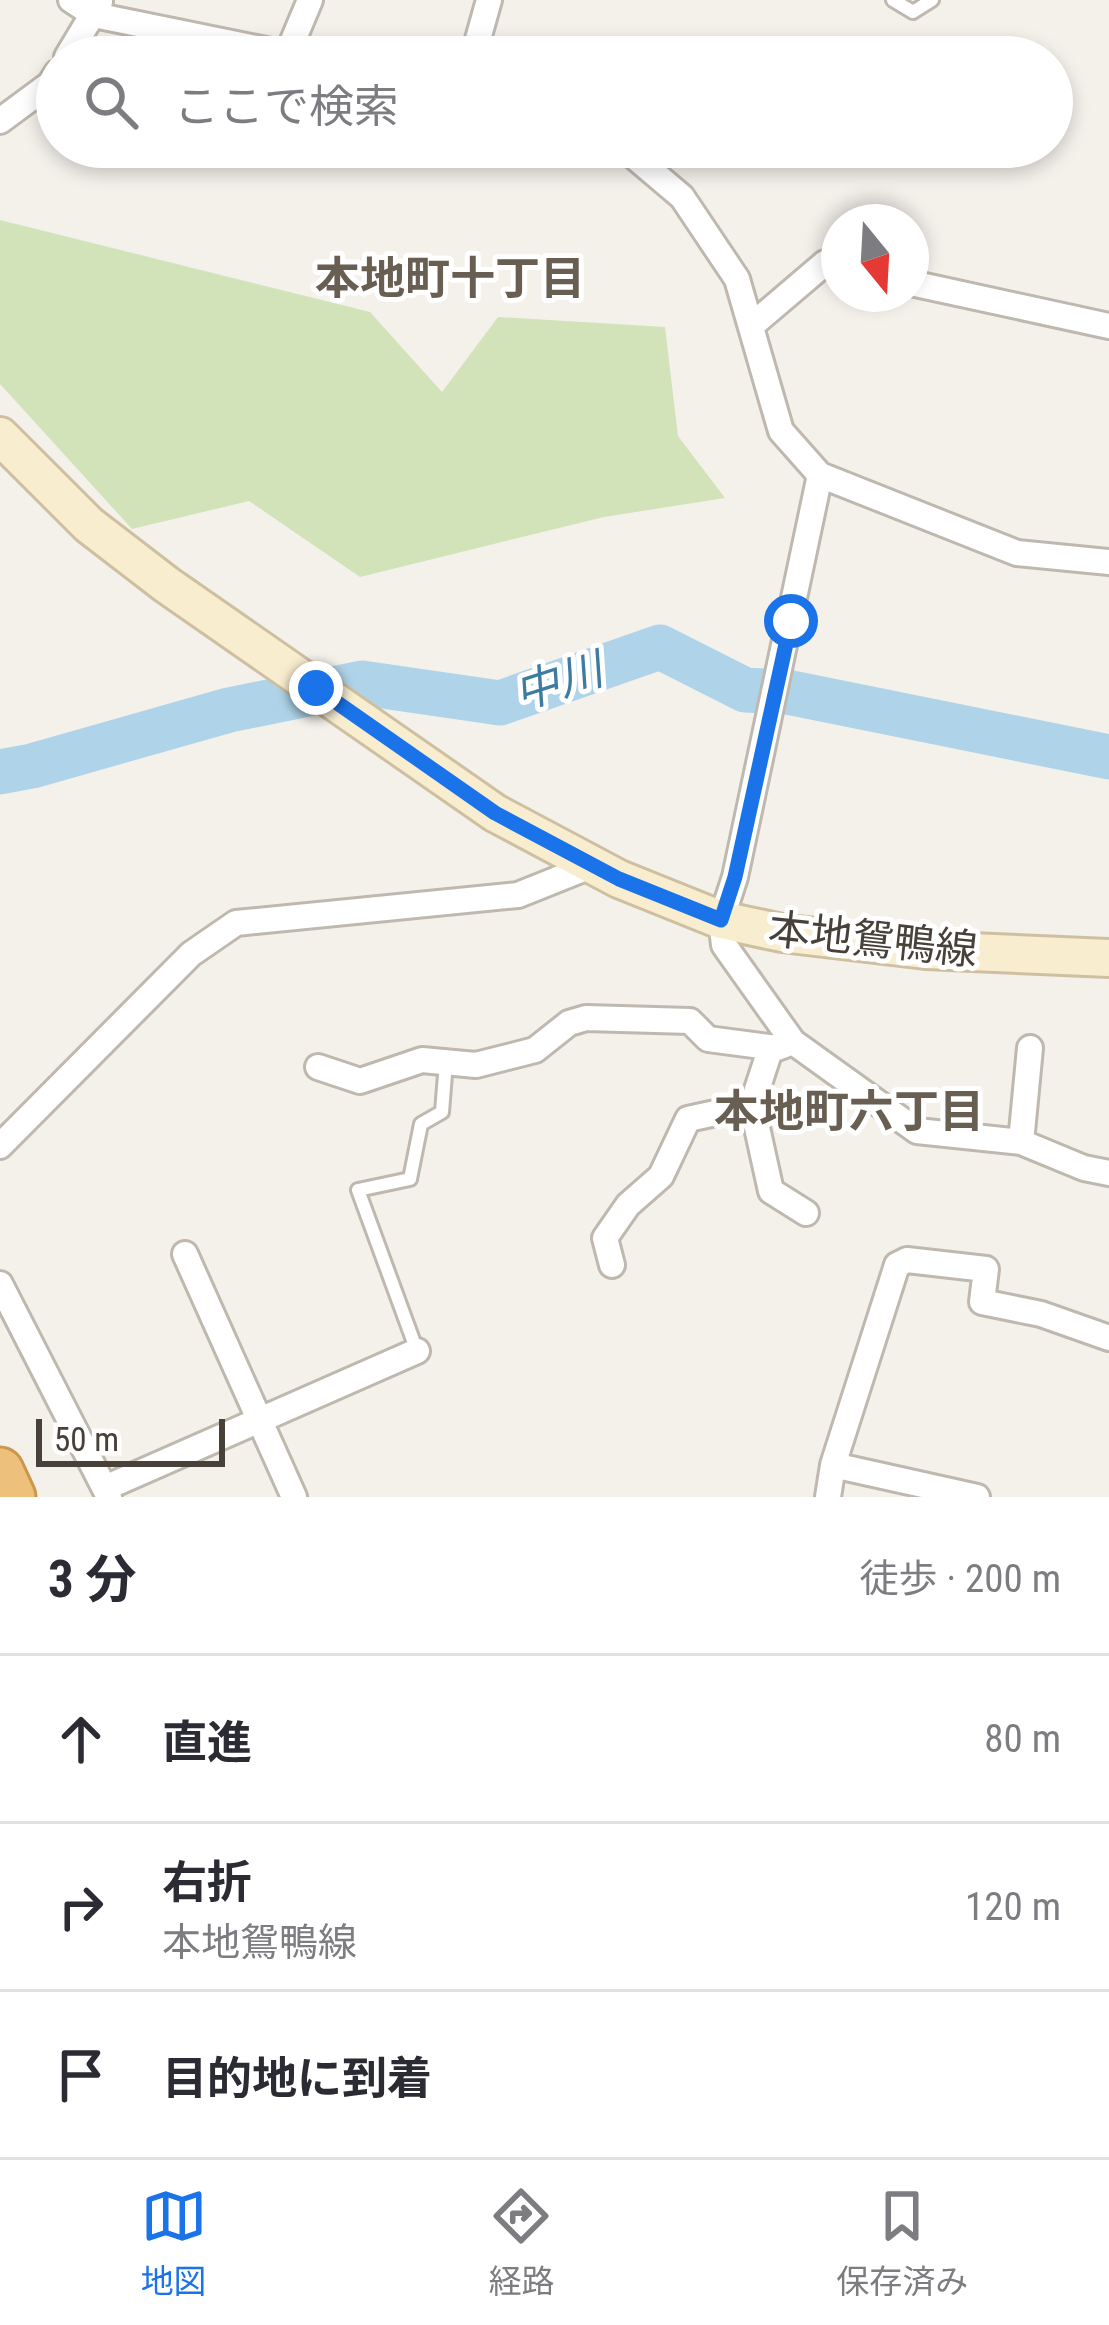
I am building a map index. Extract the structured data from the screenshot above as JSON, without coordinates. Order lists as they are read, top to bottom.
{
  "streets": {
    "main road": ["本地鴛鴨線"]
  },
  "districts": ["本地町十丁目", "本地町六丁目"],
  "water": ["中川"],
  "scale_bar": "50 m",
  "north": "bottom",
  "page": {
    "search": "ここで検索",
    "scale": "50 m",
    "heading": ["3 分", "徒歩 · 200 m"],
    "list": [
      ["直進", "80 m"],
      ["右折", "本地鴛鴨線", "120 m"],
      "目的地に到着"
    ],
    "nav": ["地図", "経路", "保存済み"]
  }
}
